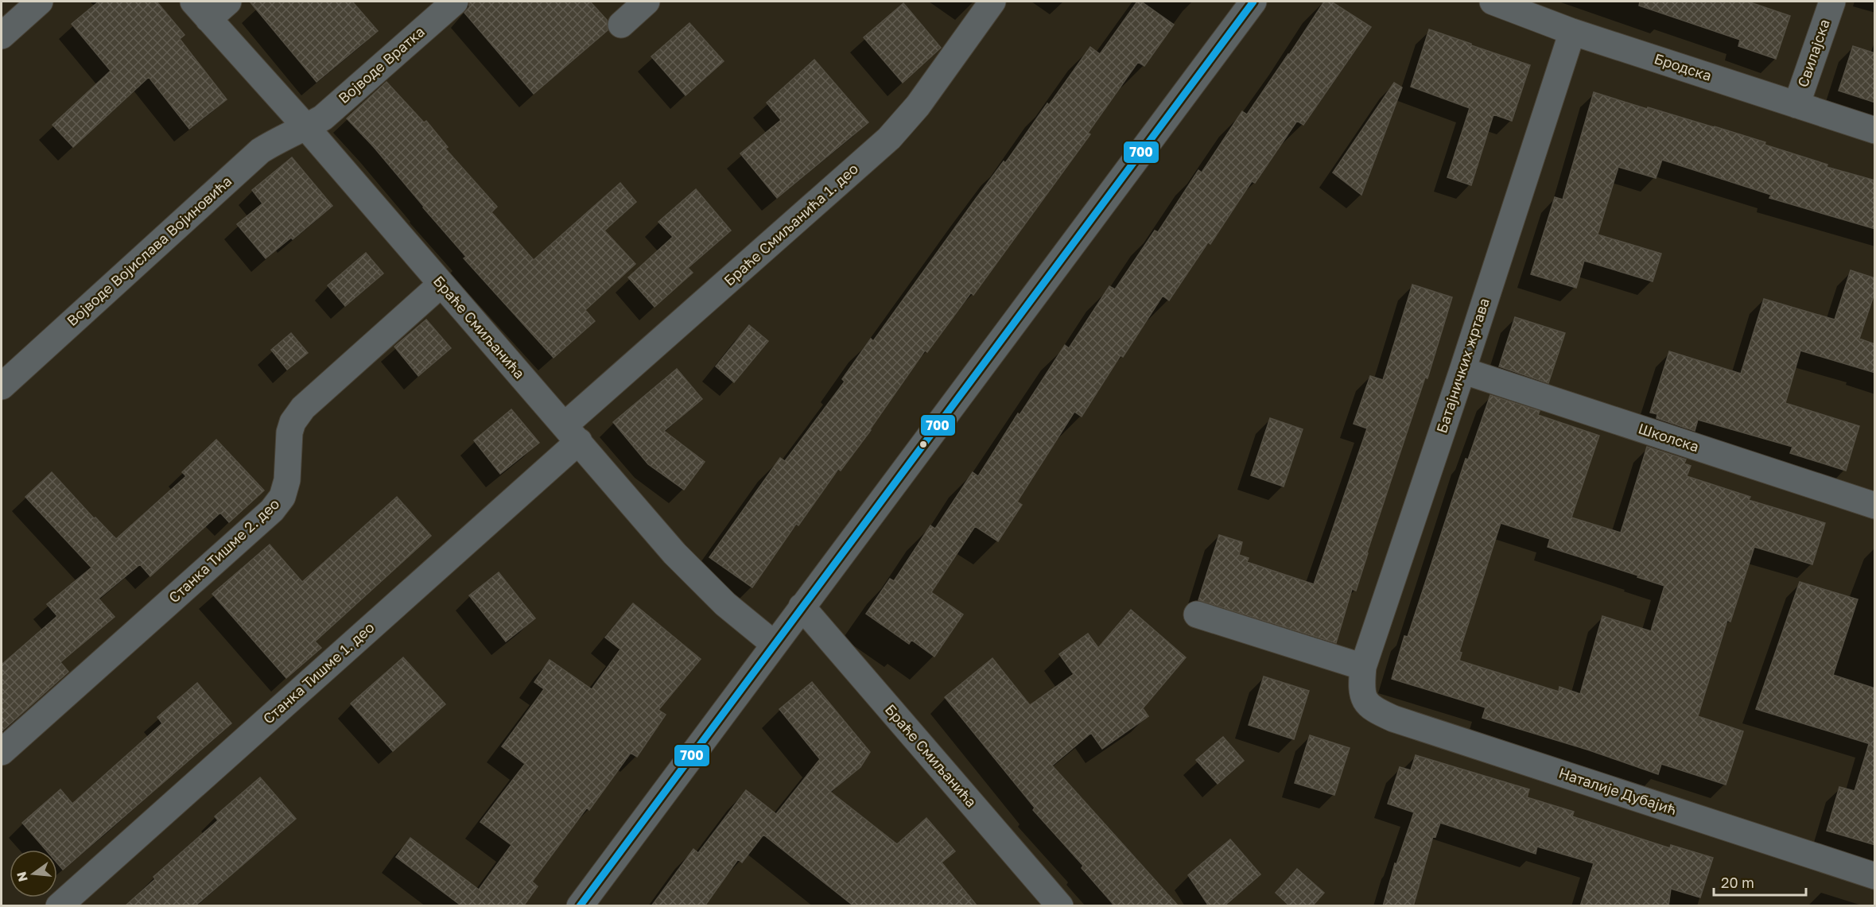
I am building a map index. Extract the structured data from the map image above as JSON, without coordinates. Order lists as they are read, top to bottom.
{
  "streets": {
    "street": [
      "Свилајска",
      "Војводе Вратка",
      "Бродска",
      "Браће Смиљанића 1. део",
      "Војводе Војислава Војиновића",
      "Браће Смиљанића",
      "Батајничких жртава",
      "Школска",
      "Станка Тишме 2. део",
      "Станка Тишме 1. део",
      "Наталије Дубајић"
    ]
  },
  "crossings": [
    ["Свилајска", "Бродска"],
    ["Војводе Вратка", "Војводе Војислава Војиновића"],
    ["Војводе Вратка", "Браће Смиљанића"],
    ["Бродска", "Батајничких жртава"],
    ["Браће Смиљанића 1. део", "Браће Смиљанића"],
    ["Браће Смиљанића 1. део", "Станка Тишме 1. део"],
    ["Војводе Војислава Војиновића", "Браће Смиљанића"],
    ["Браће Смиљанића", "Станка Тишме 2. део"],
    ["Браће Смиљанића", "Станка Тишме 1. део"],
    ["Батајничких жртава", "Школска"],
    ["Батајничких жртава", "Наталије Дубајић"]
  ],
  "lines": ["transit line 700"],
  "scale_bar": "20 m",
  "north": "left"
}
